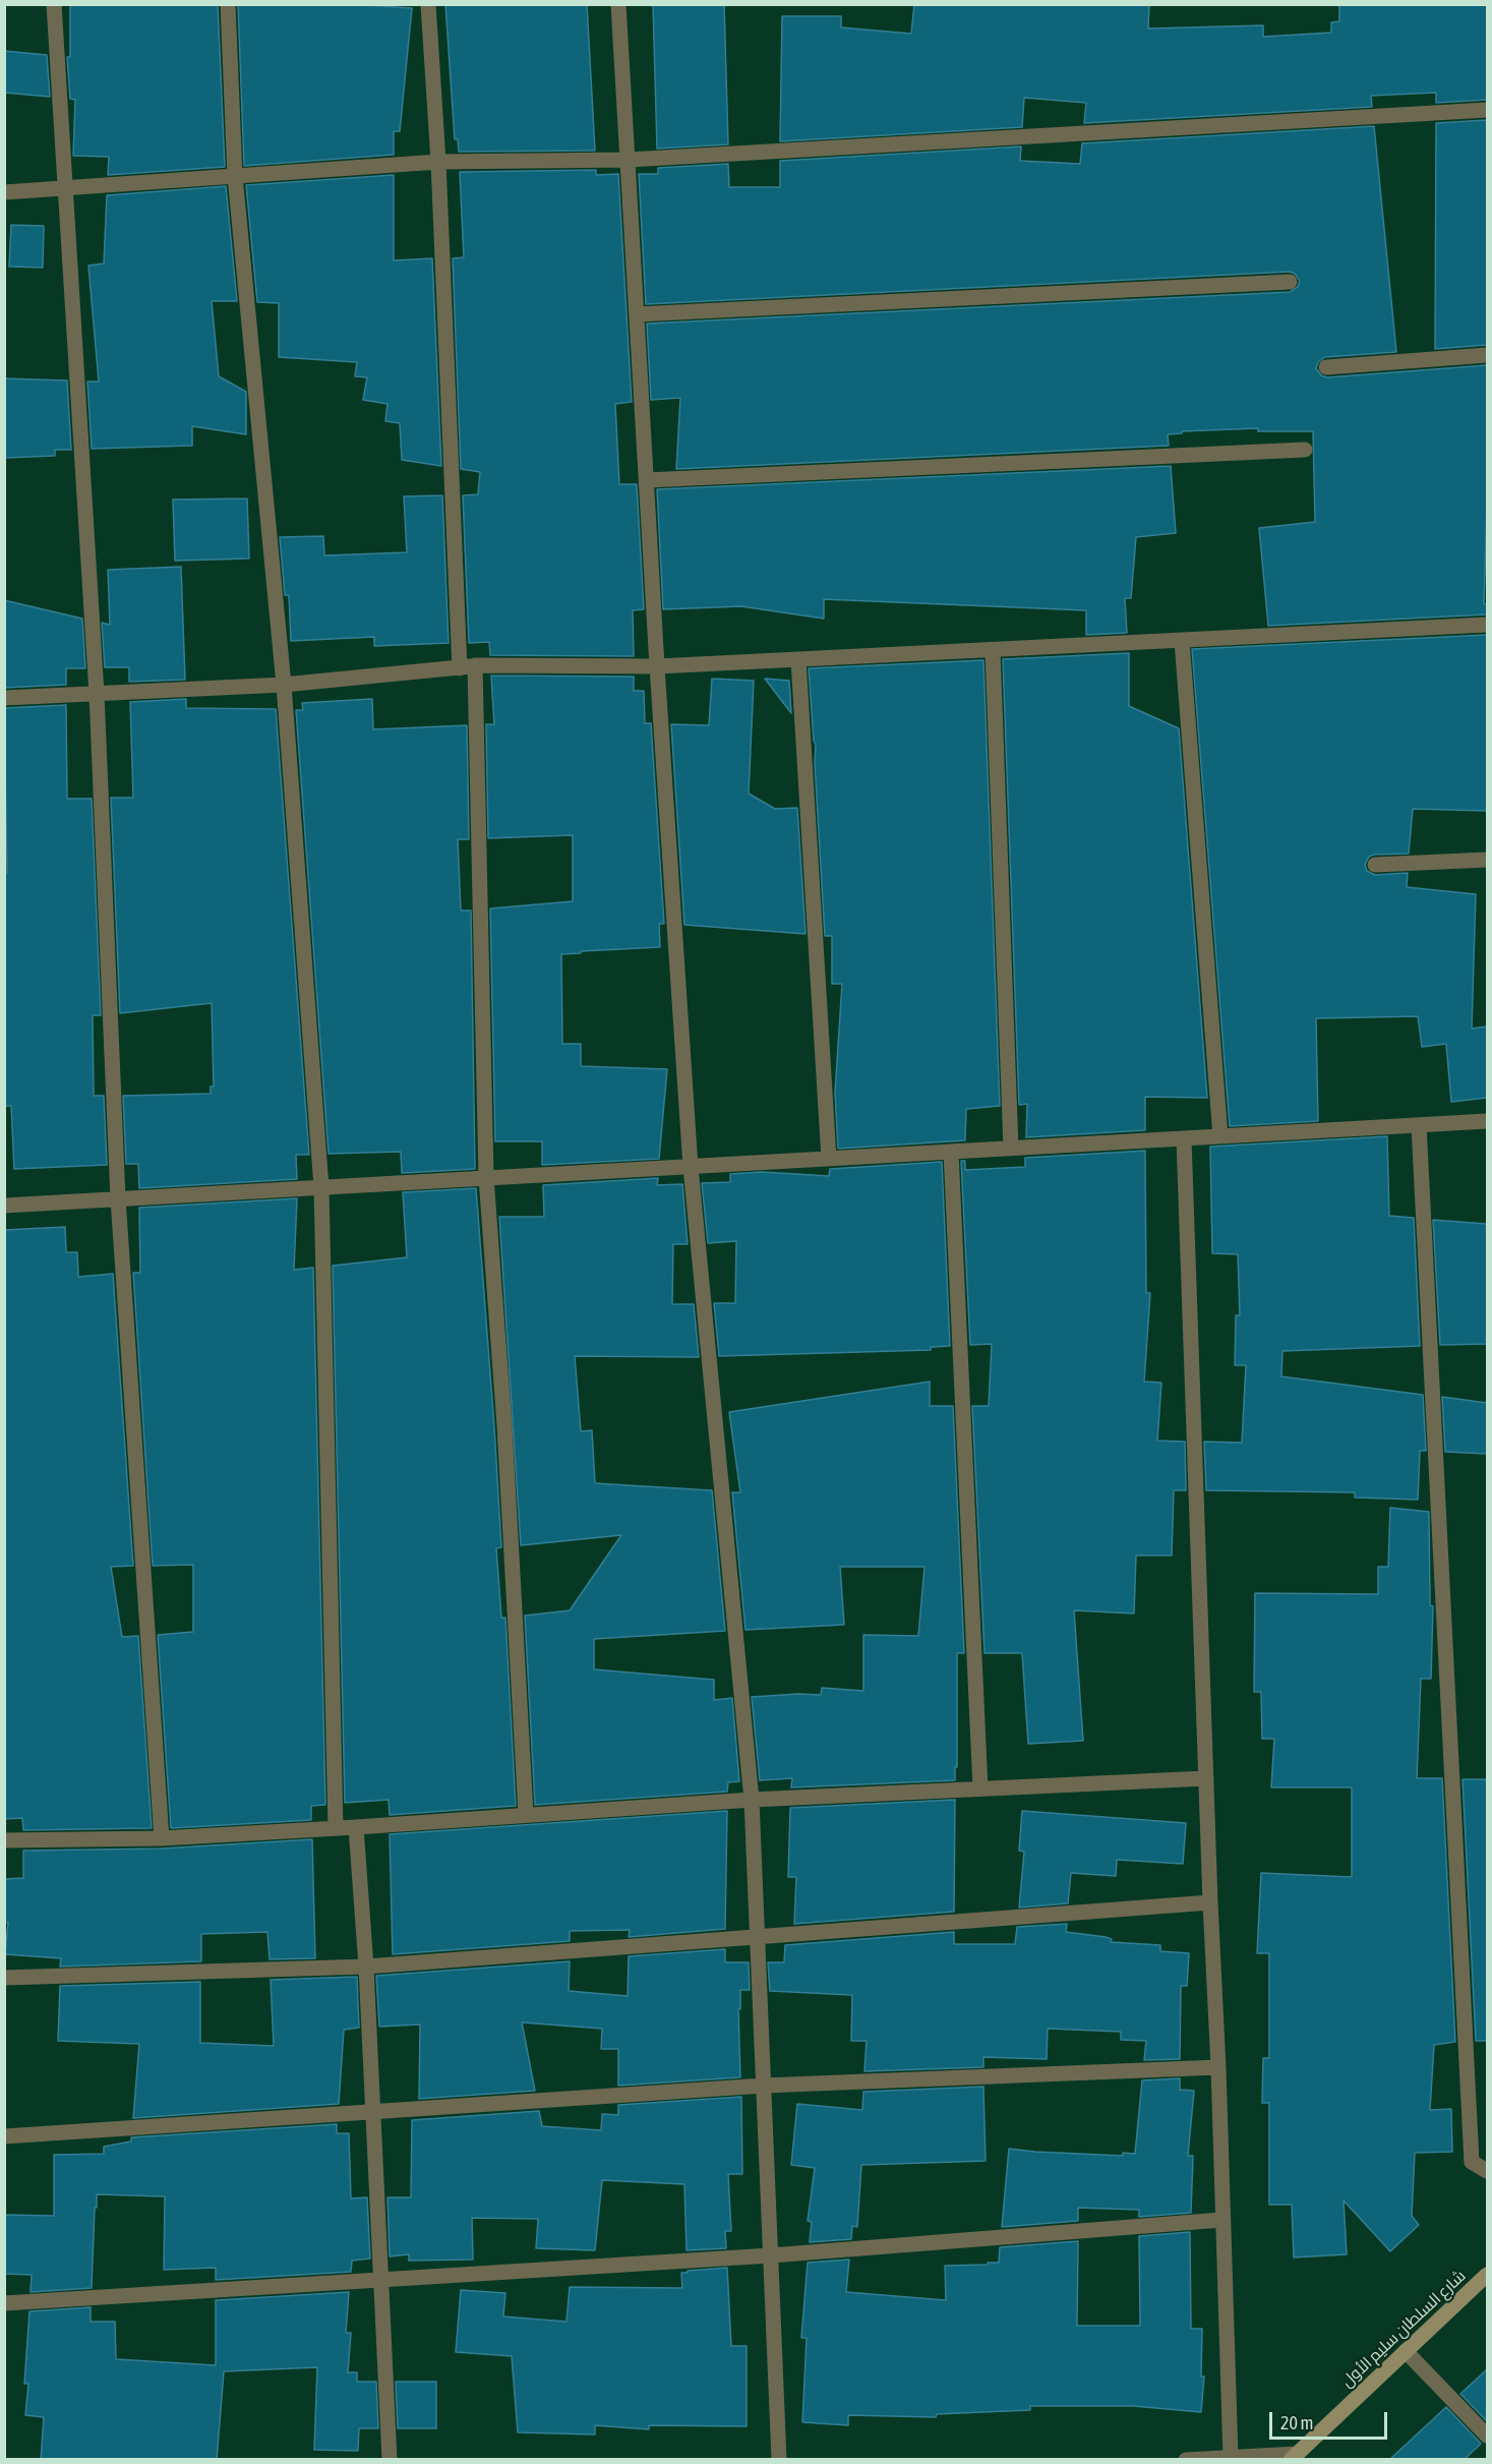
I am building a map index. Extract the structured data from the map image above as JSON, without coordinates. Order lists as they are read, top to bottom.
{
  "streets": {
    "street": ["شارع السلطان سليم الأول"]
  },
  "scale_bar": "20 m"
}
